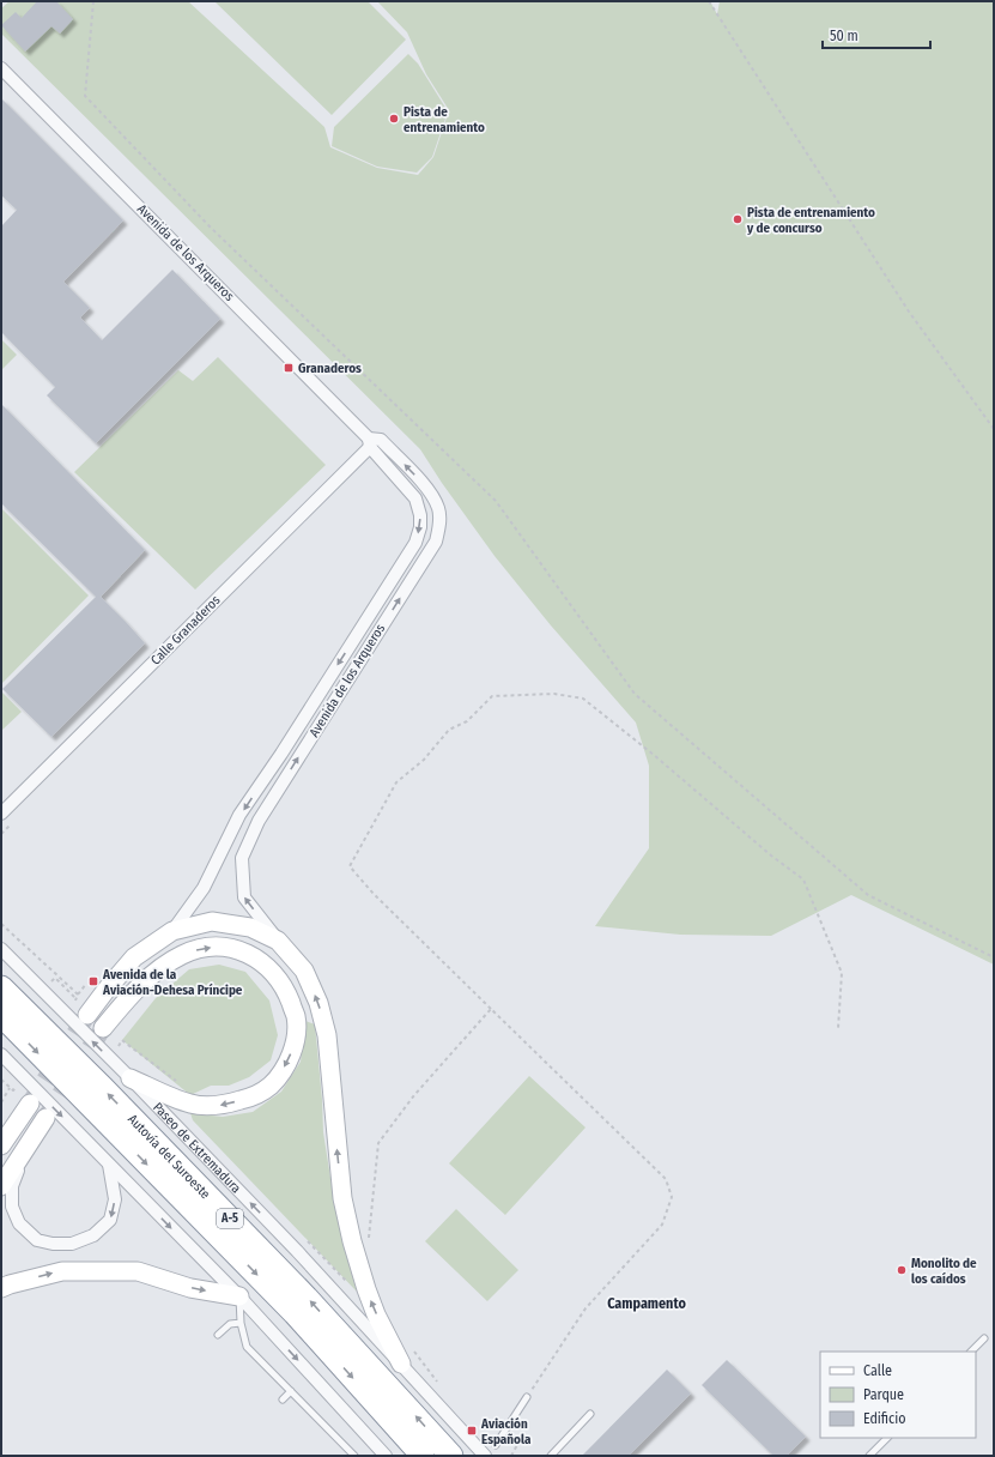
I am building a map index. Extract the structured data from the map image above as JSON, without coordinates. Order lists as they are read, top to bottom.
{
  "streets": {
    "highway": ["Autovía del Suroeste", "A-5"],
    "street": ["Avenida de los Arqueros", "Calle Granaderos", "Paseo de Extremadura"]
  },
  "crossings": [
    ["Avenida de los Arqueros", "Calle Granaderos"]
  ],
  "districts": ["Campamento"],
  "places": {
    "other": ["Pista de entrenamiento", "Pista de entrenamiento y de concurso", "Monolito de los caídos"],
    "transit": ["Granaderos", "Avenida de la Aviación-Dehesa Príncipe", "Aviación Española"]
  },
  "legend": ["Calle", "Parque", "Edificio"],
  "scale_bar": "50 m"
}
